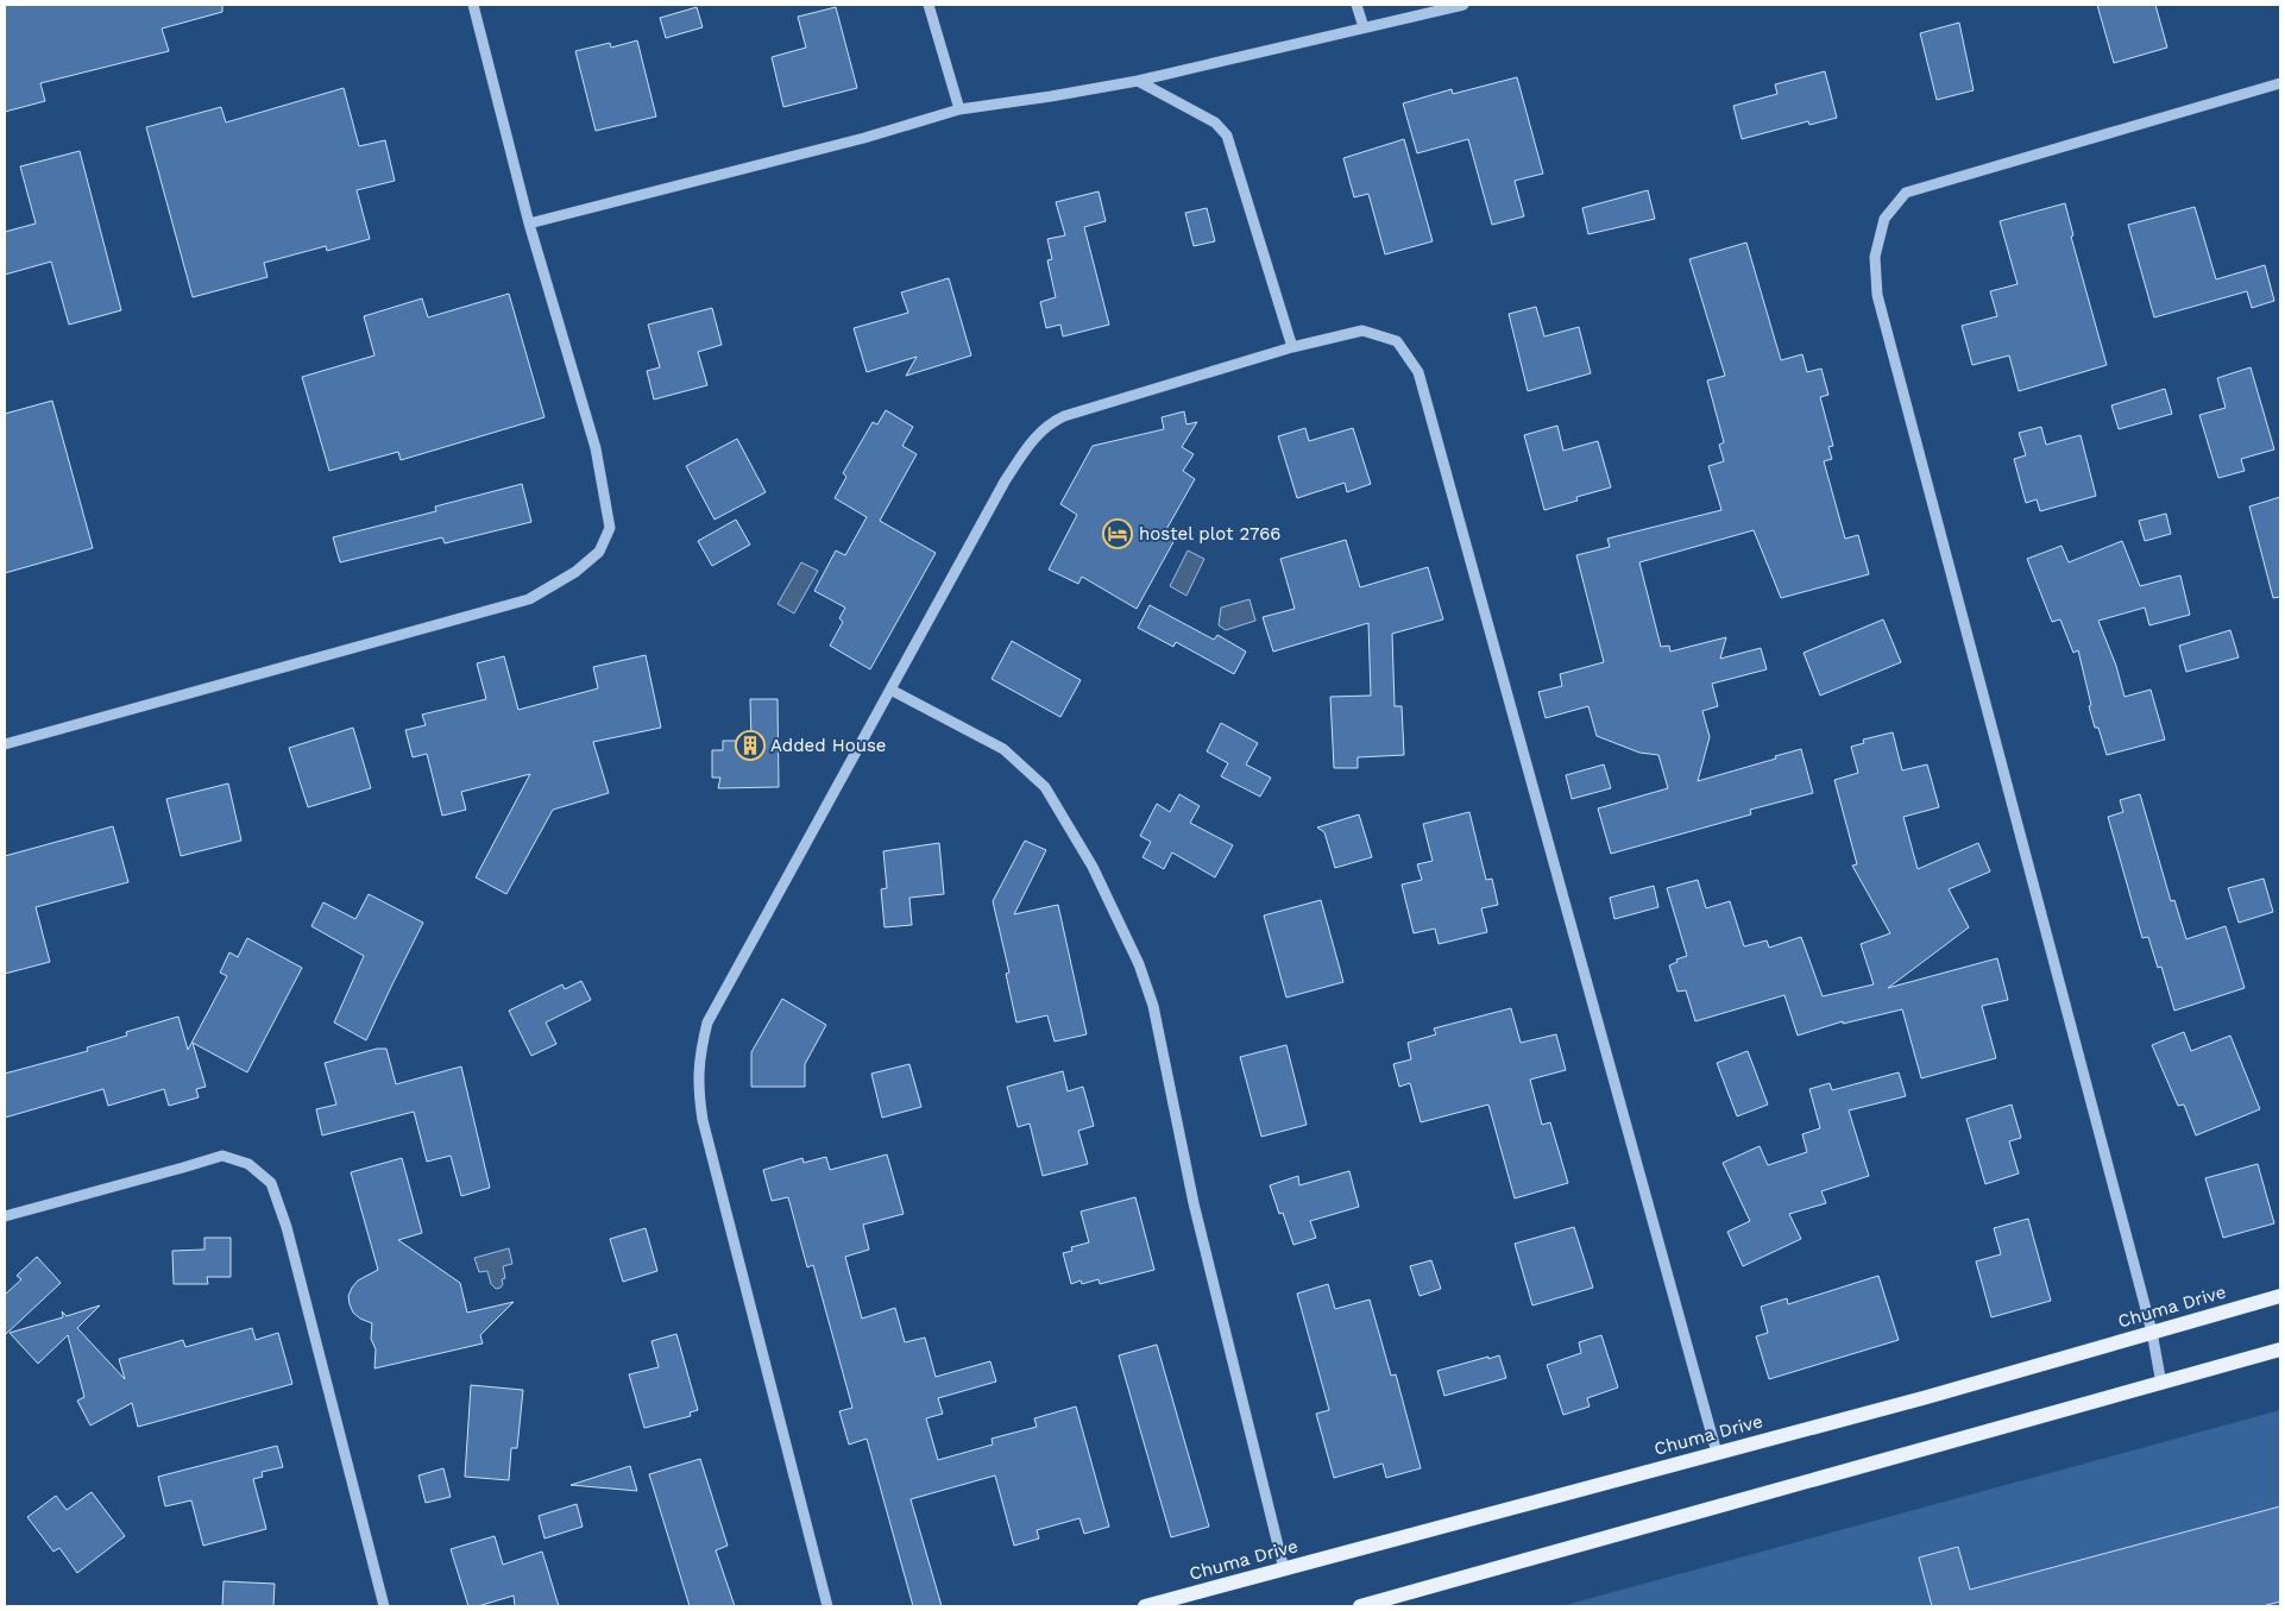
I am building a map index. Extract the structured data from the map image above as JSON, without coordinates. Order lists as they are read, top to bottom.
{
  "streets": {
    "main road": ["Chuma Drive"]
  },
  "places": {
    "hotel": ["hostel plot 2766"],
    "building": ["Added House"]
  }
}
